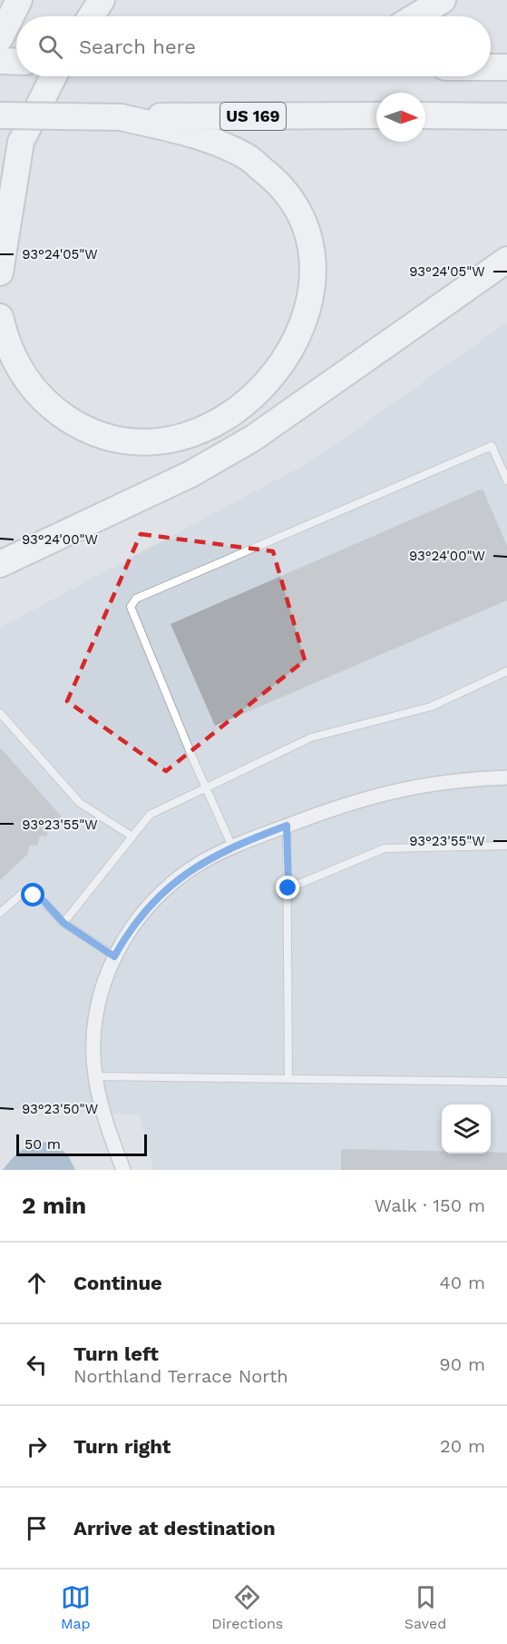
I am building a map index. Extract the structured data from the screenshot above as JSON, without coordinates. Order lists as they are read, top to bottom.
{
  "streets": {
    "highway": ["US 169"]
  },
  "scale_bar": "50 m",
  "north": "right",
  "page": {
    "search": "Search here",
    "scale": "50 m",
    "heading": ["2 min", "Walk · 150 m"],
    "list": [
      ["Continue", "40 m"],
      ["Turn left", "Northland Terrace North", "90 m"],
      ["Turn right", "20 m"],
      "Arrive at destination"
    ],
    "nav": ["Map", "Directions", "Saved"]
  },
  "coordinates": [
    "93°24'05\"W",
    "93°24'00\"W",
    "93°23'55\"W",
    "93°23'50\"W"
  ]
}
